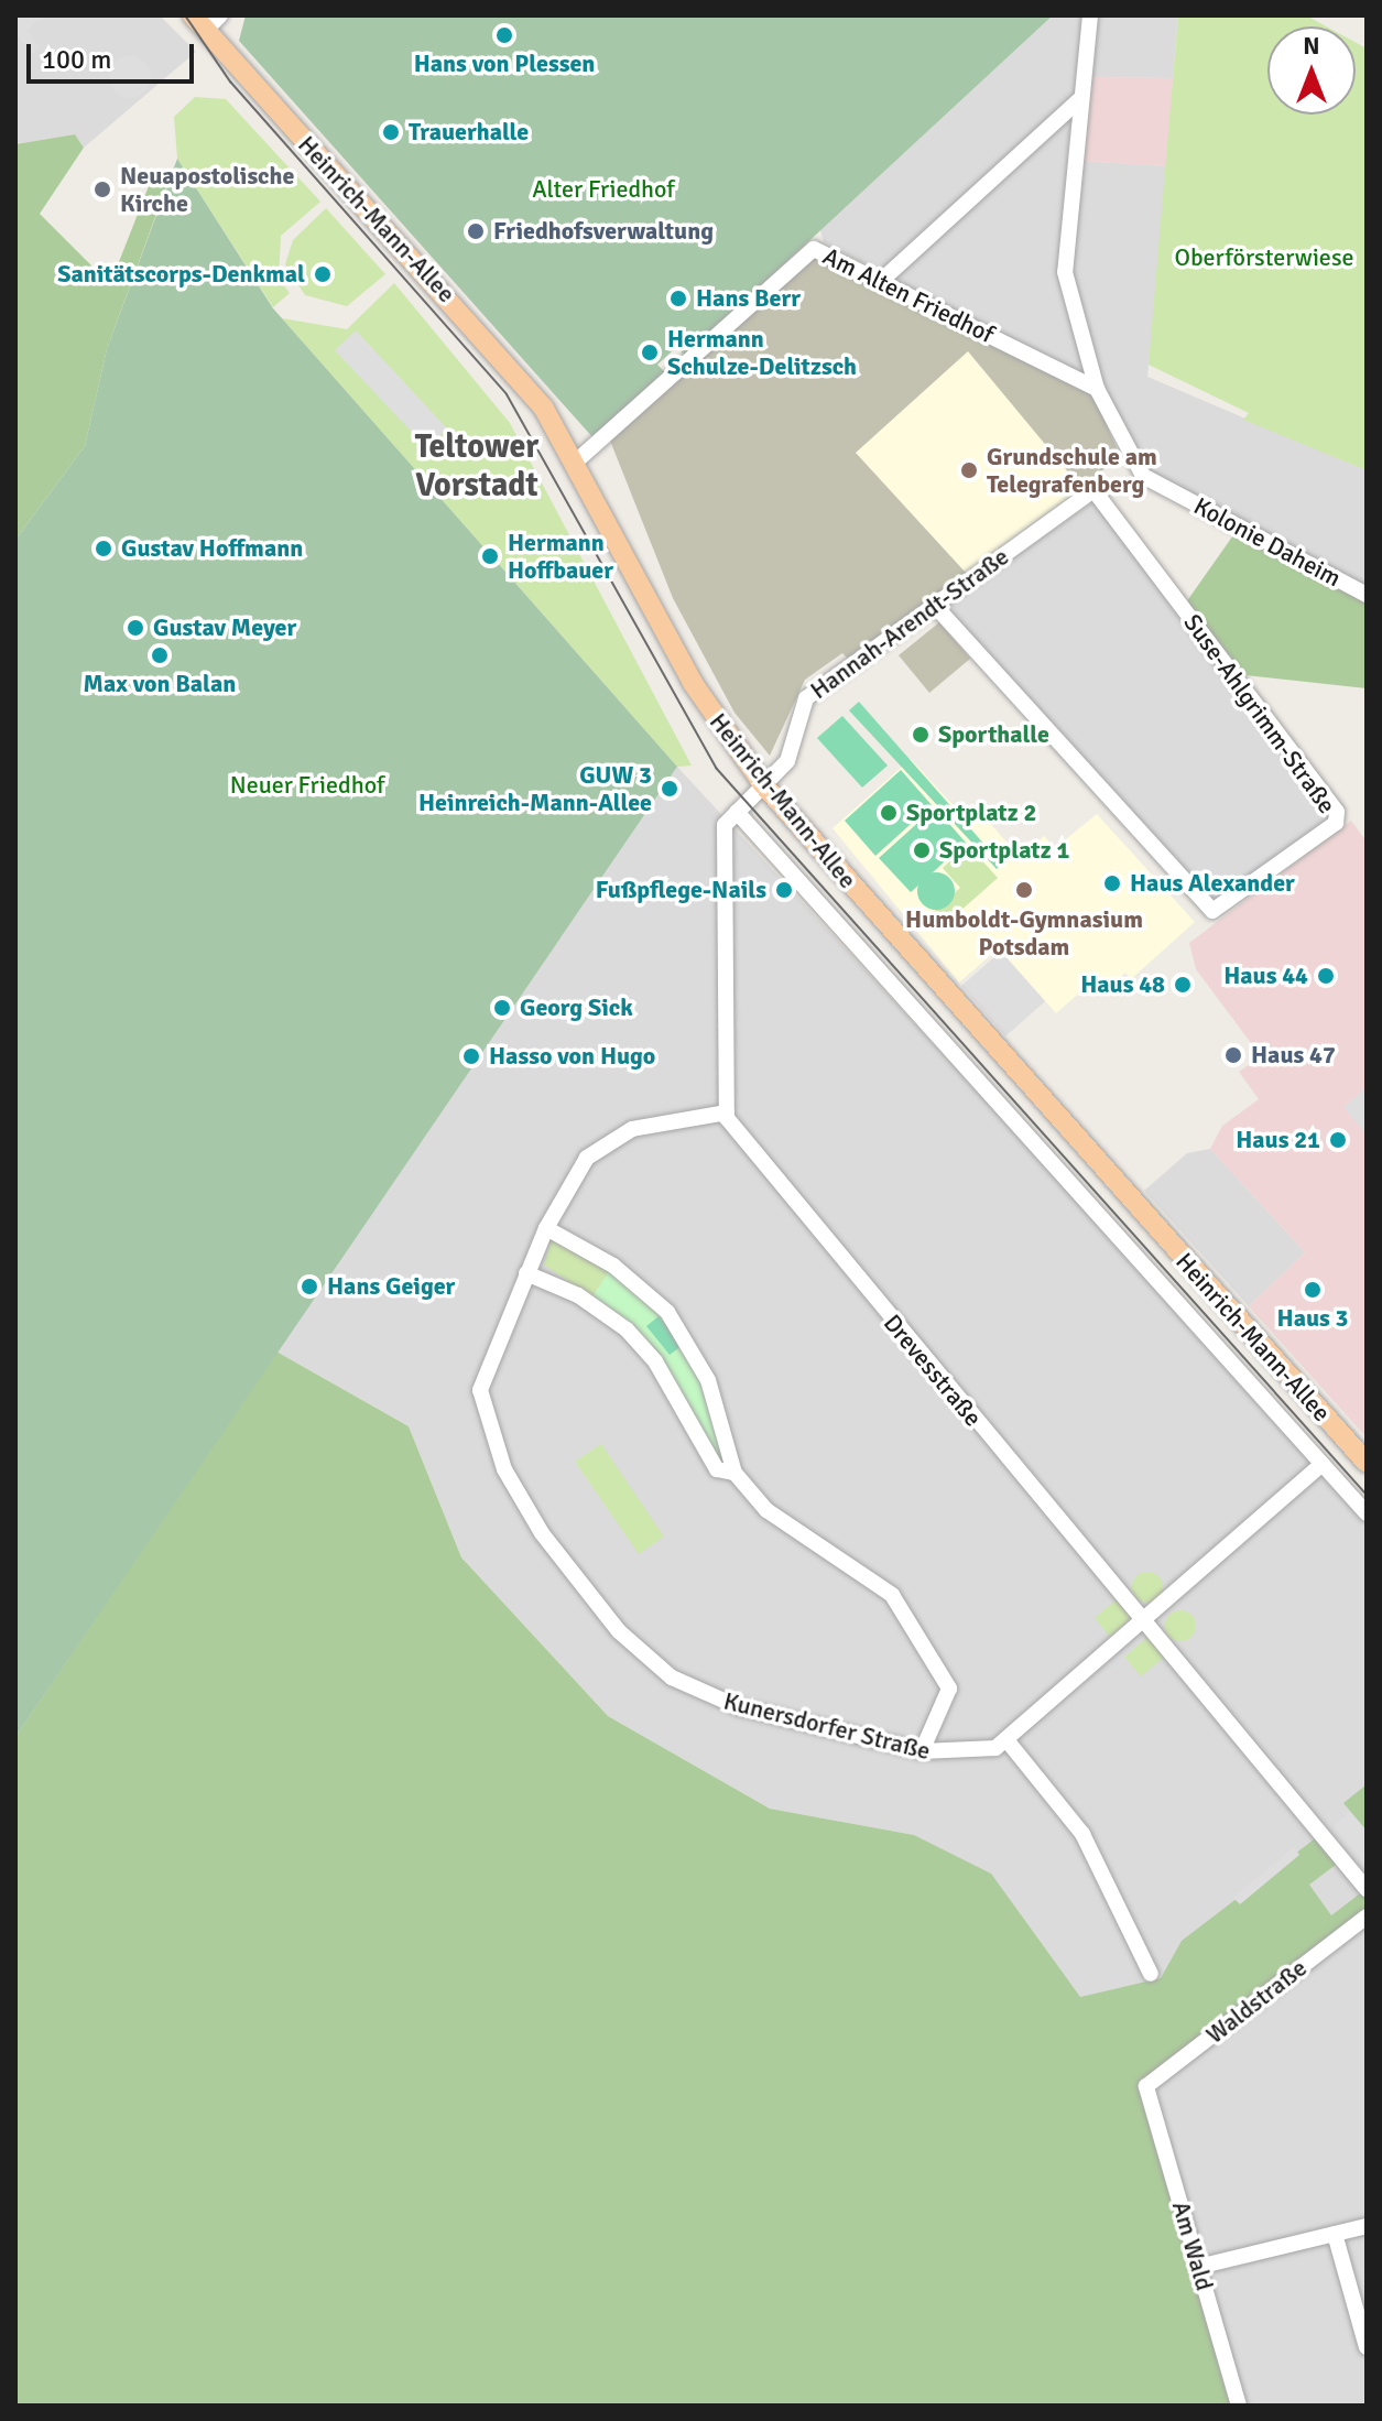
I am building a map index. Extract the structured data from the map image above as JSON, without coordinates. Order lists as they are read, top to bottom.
{
  "streets": {
    "main road": ["Heinrich-Mann-Allee"],
    "street": [
      "Am Alten Friedhof",
      "Kolonie Daheim",
      "Hannah-Arendt-Straße",
      "Suse-Ahlgrimm-Straße",
      "Drevesstraße",
      "Kunersdorfer Straße",
      "Waldstraße",
      "Am Wald"
    ]
  },
  "crossings": [
    ["Heinrich-Mann-Allee", "Am Alten Friedhof"],
    ["Heinrich-Mann-Allee", "Hannah-Arendt-Straße"],
    ["Am Alten Friedhof", "Kolonie Daheim"],
    ["Hannah-Arendt-Straße", "Suse-Ahlgrimm-Straße"],
    ["Drevesstraße", "Kunersdorfer Straße"],
    ["Waldstraße", "Am Wald"]
  ],
  "districts": ["Teltower Vorstadt"],
  "parks": ["Alter Friedhof", "Oberförsterwiese", "Neuer Friedhof"],
  "places": [
    "Hans von Plessen",
    "Trauerhalle",
    "Neuapostolische Kirche",
    "Friedhofsverwaltung",
    "Sanitätscorps-Denkmal",
    "Hans Berr",
    "Hermann Schulze-Delitzsch",
    "Grundschule am Telegrafenberg",
    "Gustav Hoffmann",
    "Hermann Hoffbauer",
    "Gustav Meyer",
    "Max von Balan",
    "Sporthalle",
    "GUW 3 Heinreich-Mann-Allee",
    "Sportplatz 2",
    "Sportplatz 1",
    "Haus Alexander",
    "Fußpflege-Nails",
    "Humboldt-Gymnasium Potsdam",
    "Haus 44",
    "Haus 48",
    "Georg Sick",
    "Haus 47",
    "Hasso von Hugo",
    "Haus 21",
    "Hans Geiger",
    "Haus 3"
  ],
  "scale_bar": "100 m",
  "north": "top"
}
